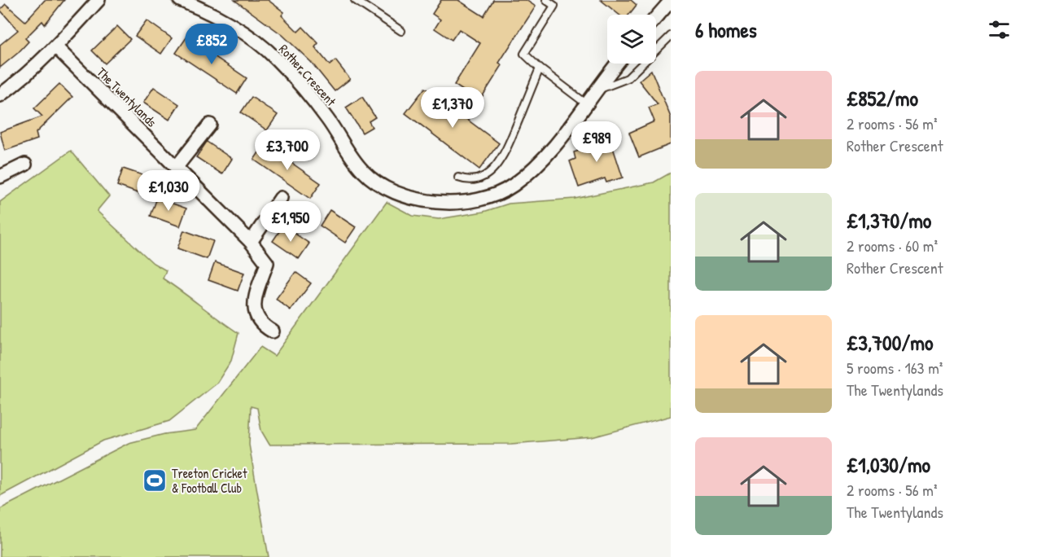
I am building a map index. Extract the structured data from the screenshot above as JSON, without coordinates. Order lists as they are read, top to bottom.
{
  "streets": {
    "street": ["Rother Crescent", "The Twentylands"]
  },
  "places": {
    "sports": ["Treeton Cricket & Football Club"]
  },
  "page": {
    "heading": "6 homes",
    "price": [
      "£852",
      "£1,370",
      "£989",
      "£3,700",
      "£1,030",
      "£1,950"
    ],
    "list": [
      {
        "name": "£852/mo",
        "note": "2 rooms · 56 m² · Rother Crescent"
      },
      {
        "name": "£1,370/mo",
        "note": "2 rooms · 60 m² · Rother Crescent"
      },
      {
        "name": "£3,700/mo",
        "note": "5 rooms · 163 m² · The Twentylands"
      },
      {
        "name": "£1,030/mo",
        "note": "2 rooms · 56 m² · The Twentylands"
      }
    ]
  }
}
